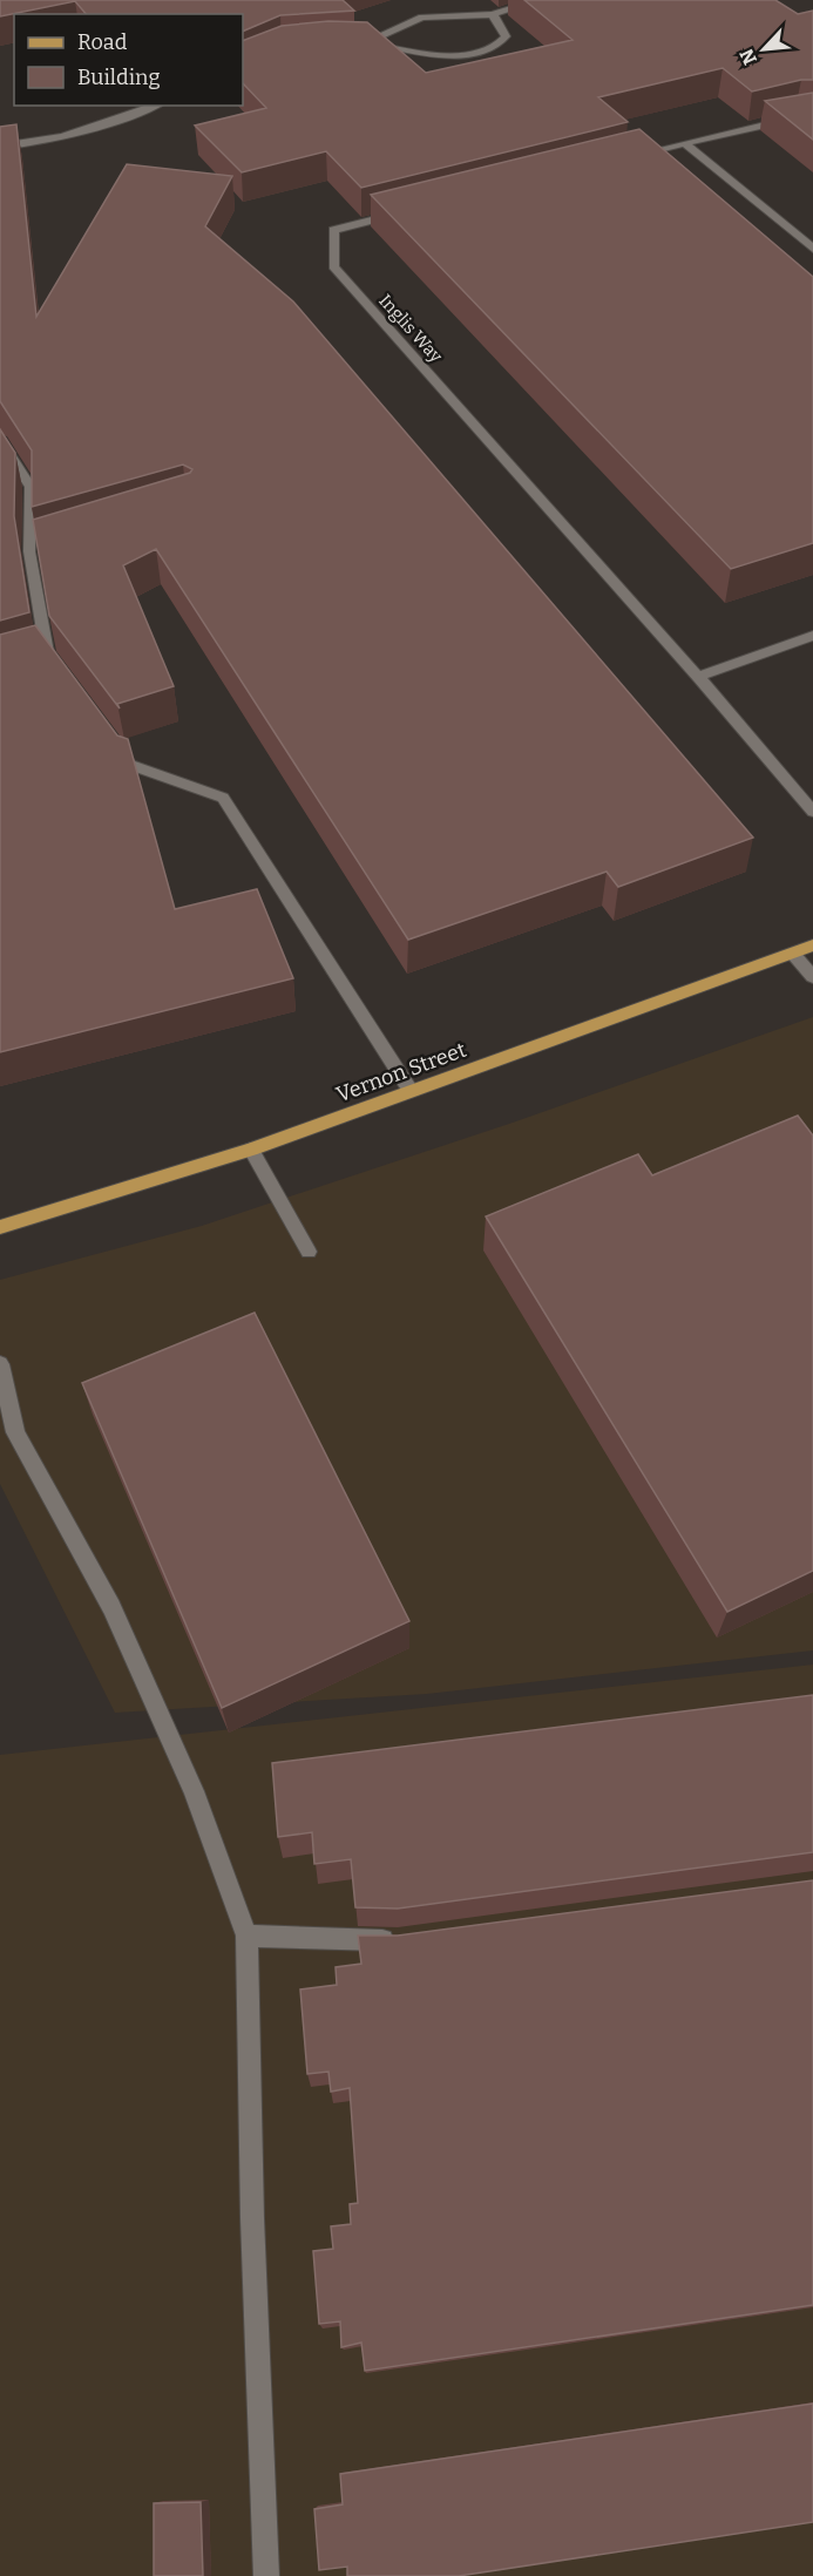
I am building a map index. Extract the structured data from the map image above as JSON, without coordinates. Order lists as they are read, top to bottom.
{
  "streets": {
    "main road": ["Vernon Street"],
    "street": ["Inglis Way"]
  },
  "legend": ["Road", "Building"],
  "north": "bottom left"
}
